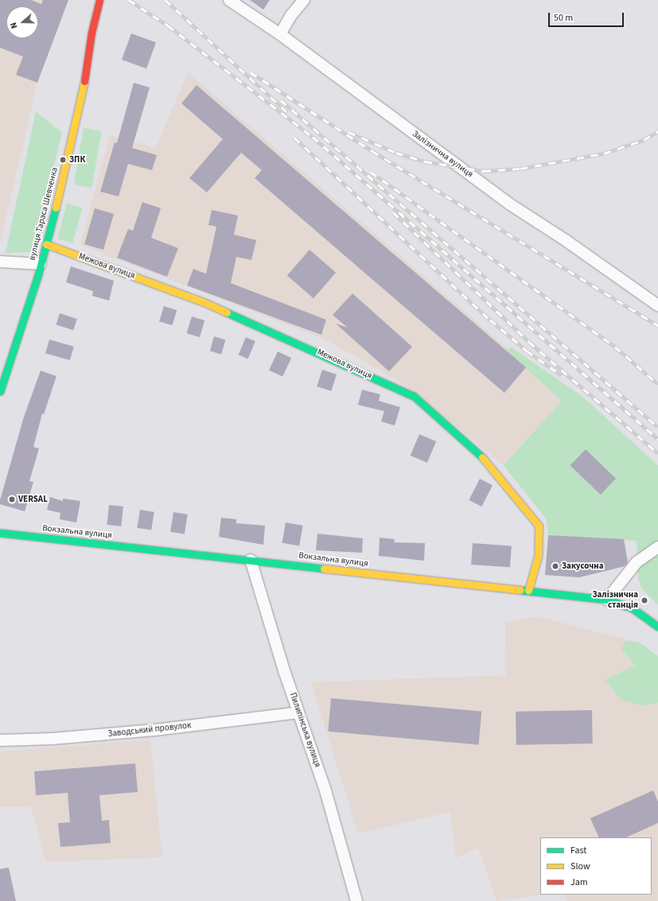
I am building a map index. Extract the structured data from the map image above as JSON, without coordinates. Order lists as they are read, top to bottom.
{
  "streets": {
    "street": [
      "Залізнична вулиця",
      "вулиця Тараса Шевченка",
      "Межова вулиця",
      "Вокзальна вулиця",
      "Заводський провулок",
      "Пилипінська вулиця"
    ]
  },
  "crossings": [
    ["вулиця Тараса Шевченка", "Межова вулиця"],
    ["Межова вулиця", "Вокзальна вулиця"],
    ["Вокзальна вулиця", "Пилипінська вулиця"],
    ["Заводський провулок", "Пилипінська вулиця"]
  ],
  "places": [
    "ЗПК",
    "VERSAL",
    "Закусочна",
    "Залізнична станція"
  ],
  "legend": ["Fast", "Slow", "Jam"],
  "scale_bar": "50 m",
  "north": "left"
}
